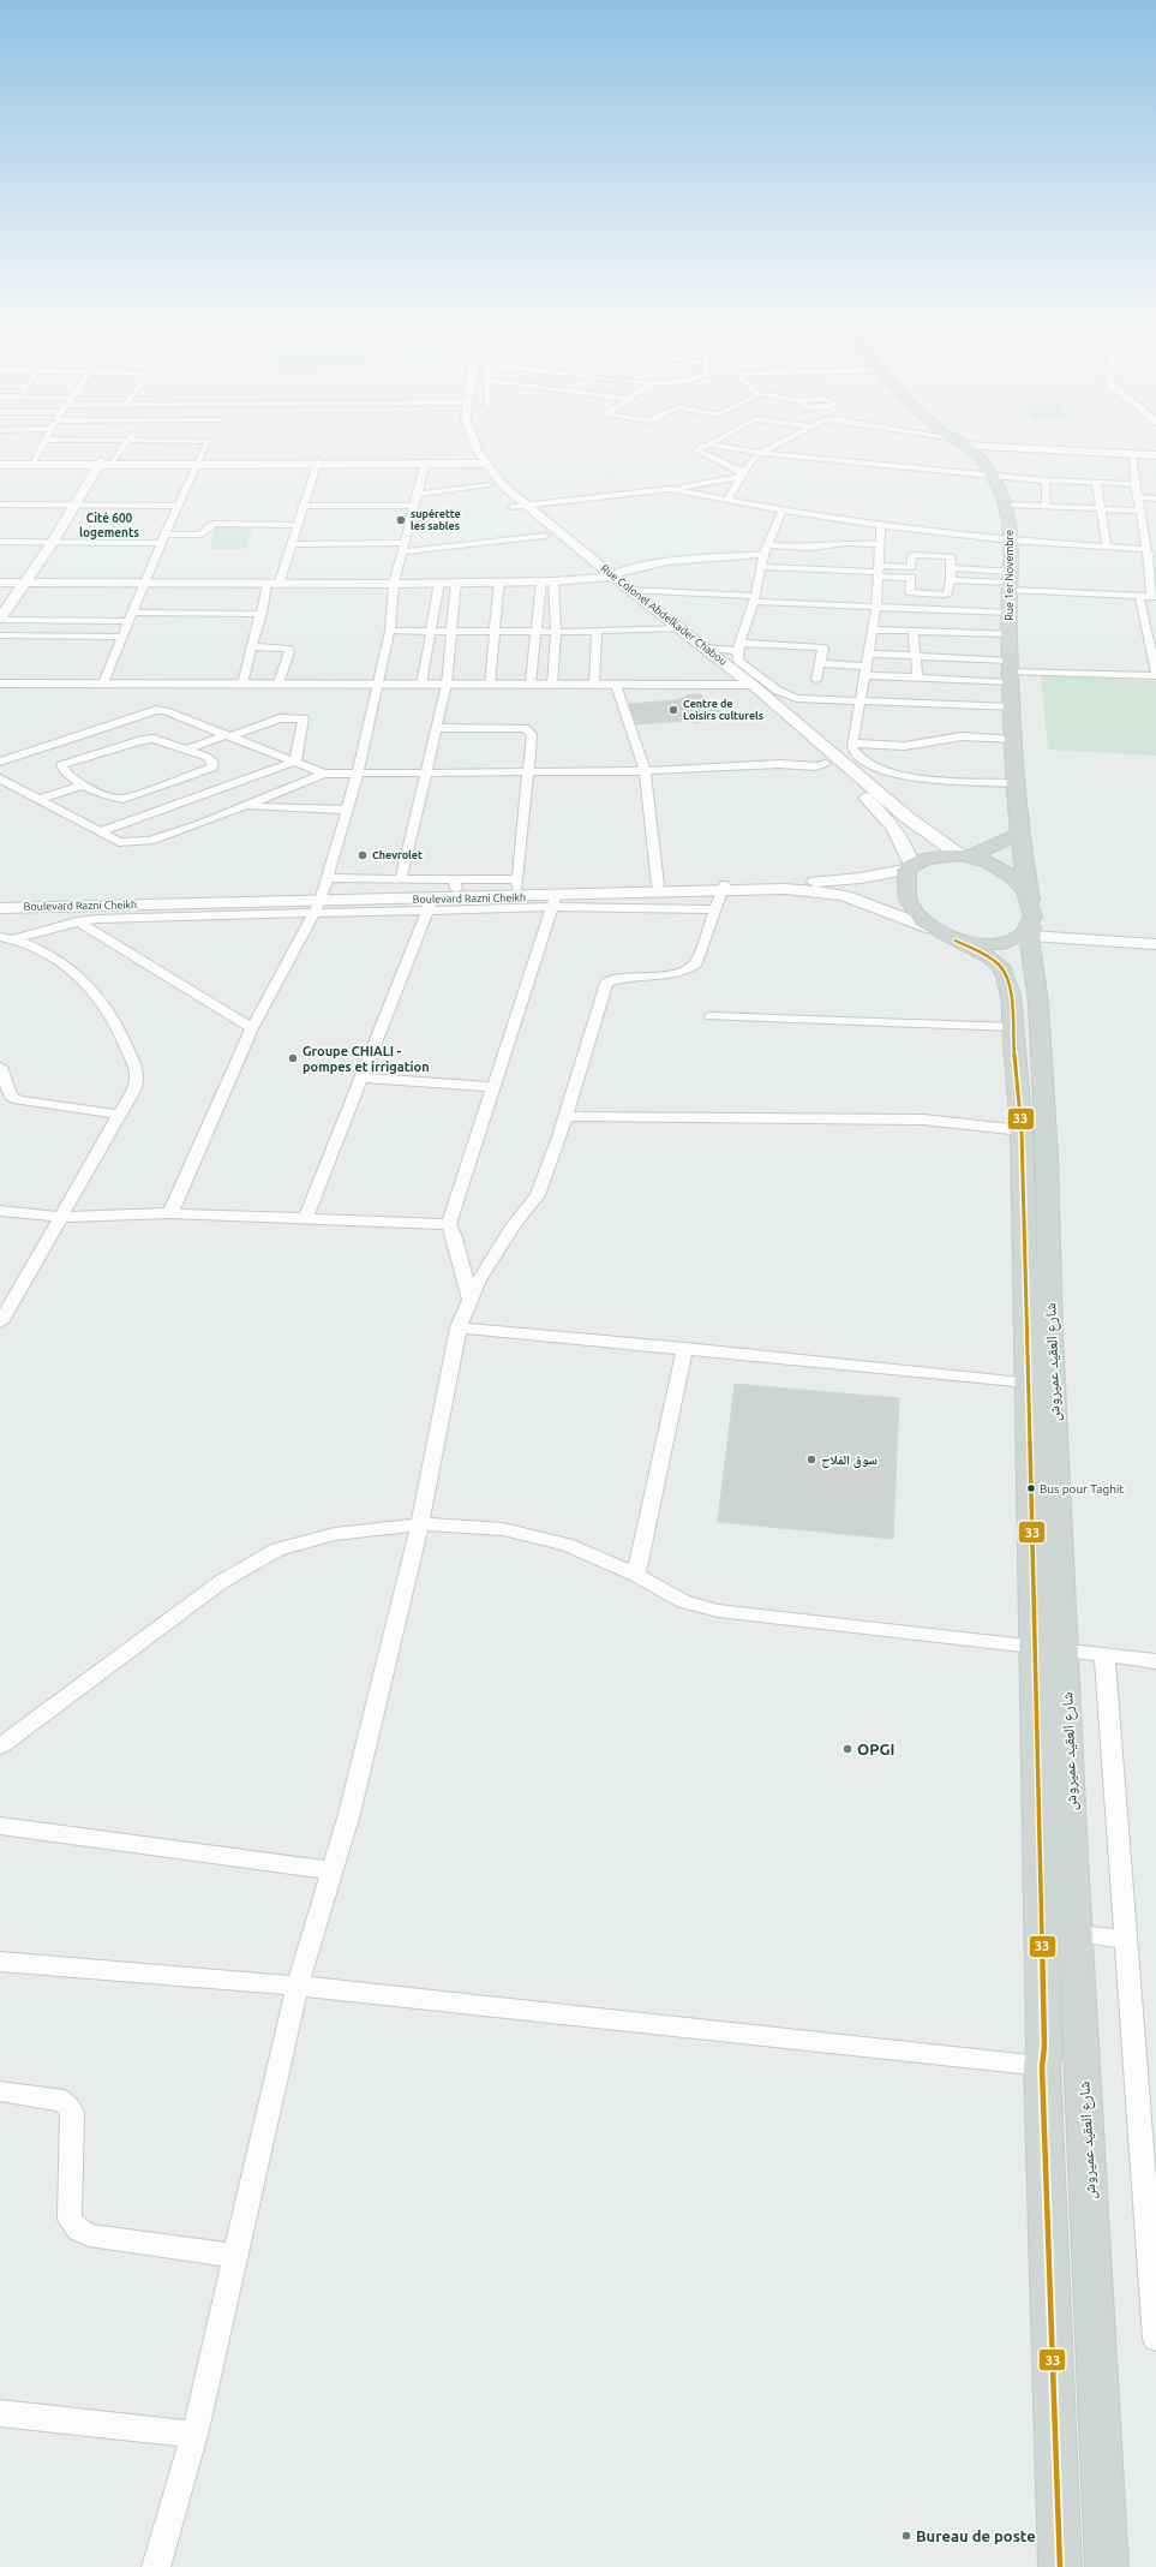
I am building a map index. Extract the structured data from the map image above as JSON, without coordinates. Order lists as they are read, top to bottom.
{
  "streets": {
    "main road": [
      "Rue 1er Novembre",
      "Rue Colonel Abdelkader Chabou",
      "Boulevard Razni Cheikh",
      "شارع العقيد عميروش"
    ]
  },
  "crossings": [
    ["Rue 1er Novembre", "Rue Colonel Abdelkader Chabou"],
    ["Rue 1er Novembre", "Boulevard Razni Cheikh"],
    ["Rue 1er Novembre", "شارع العقيد عميروش"],
    ["Rue Colonel Abdelkader Chabou", "Boulevard Razni Cheikh"],
    ["Rue Colonel Abdelkader Chabou", "شارع العقيد عميروش"],
    ["Boulevard Razni Cheikh", "شارع العقيد عميروش"]
  ],
  "districts": ["Cité 600 logements"],
  "places": [
    "supérette les sables",
    "Centre de Loisirs culturels",
    "Chevrolet",
    "Groupe CHIALI - pompes et irrigation",
    "سوق الفلاح",
    "Bus pour Taghit",
    "OPGI",
    "Bureau de poste"
  ],
  "lines": ["transit line 33"]
}
